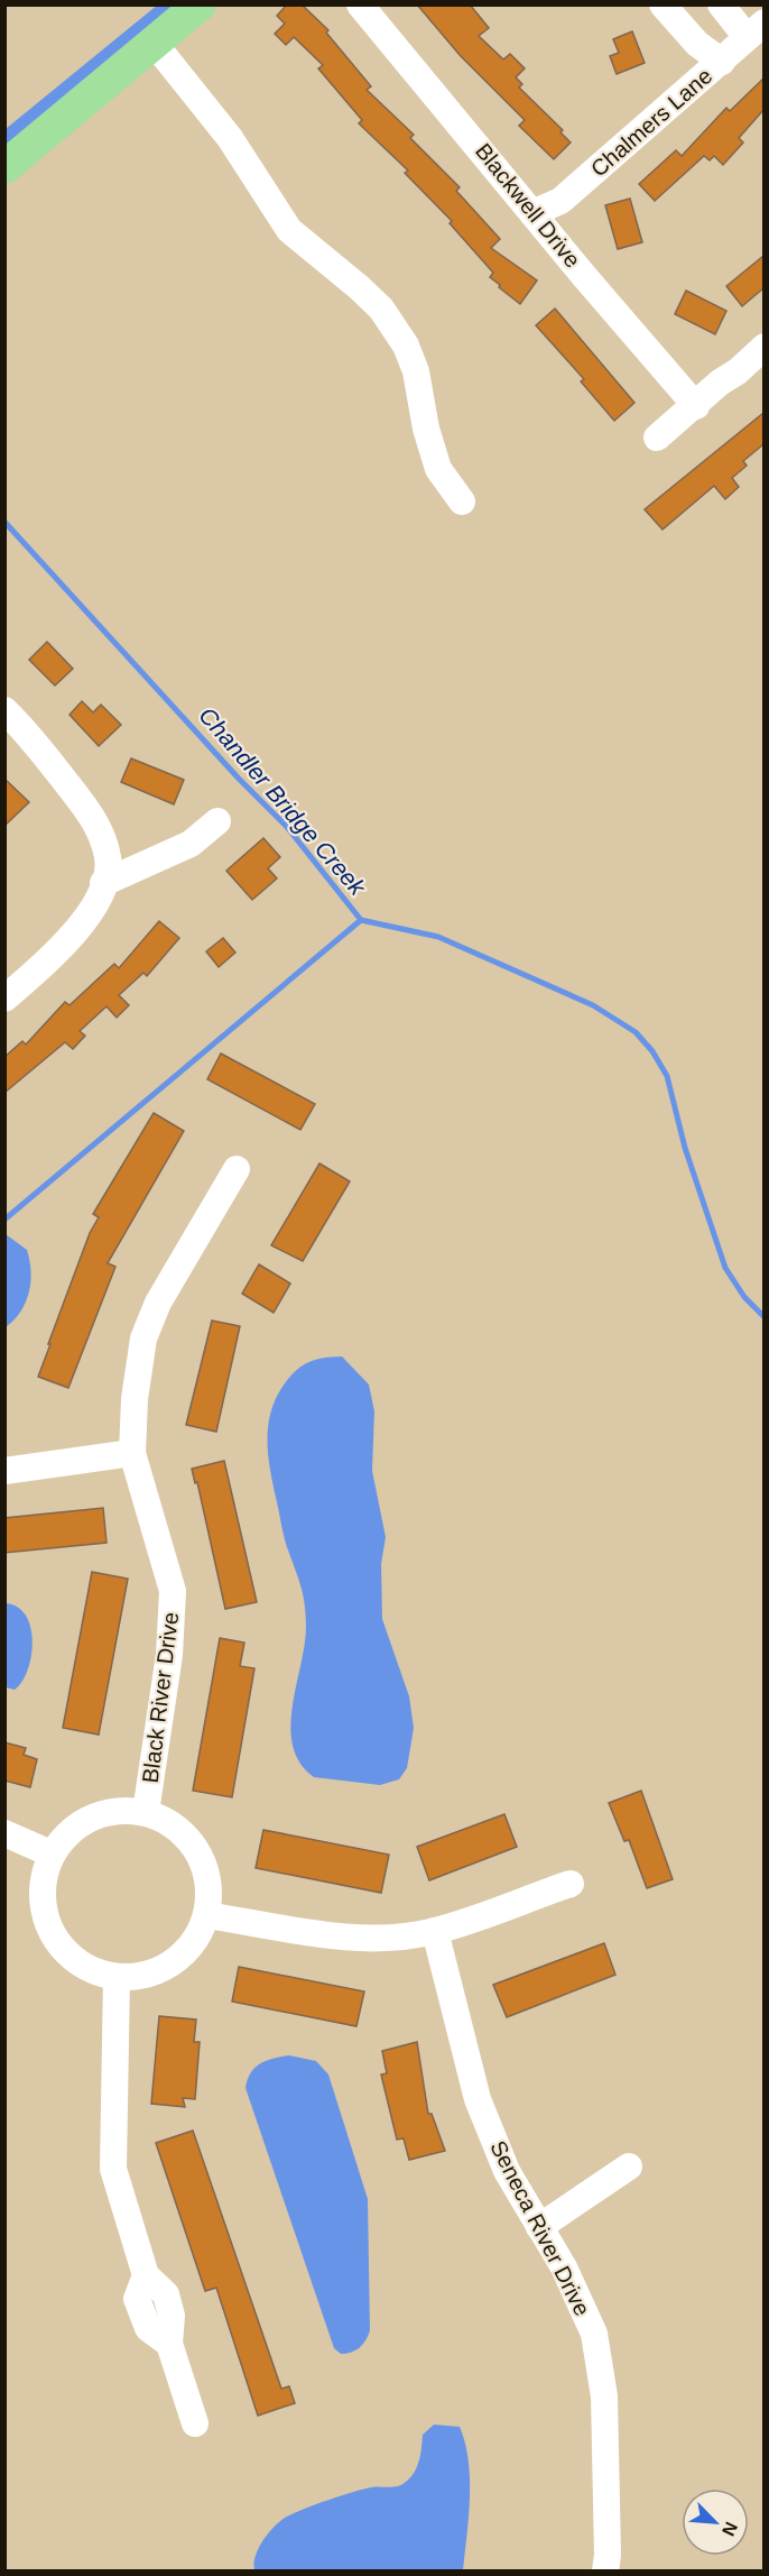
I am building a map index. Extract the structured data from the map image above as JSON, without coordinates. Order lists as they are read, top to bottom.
{
  "streets": {
    "street": [
      "Chalmers Lane",
      "Blackwell Drive",
      "Black River Drive",
      "Seneca River Drive"
    ]
  },
  "crossings": [
    ["Chalmers Lane", "Blackwell Drive"]
  ],
  "water": ["Chandler Bridge Creek"],
  "north": "bottom right"
}
